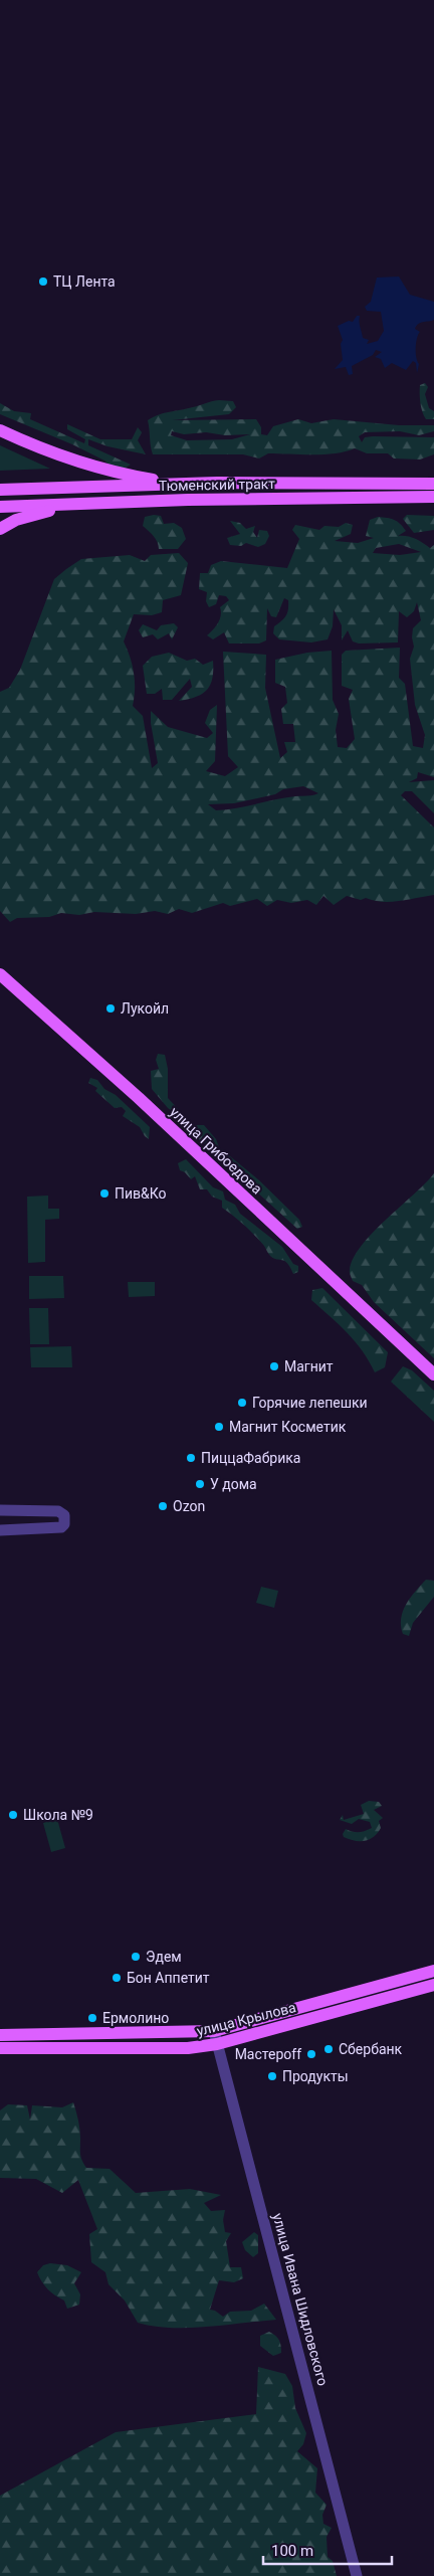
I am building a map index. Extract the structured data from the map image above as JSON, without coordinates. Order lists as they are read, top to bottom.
{
  "streets": {
    "main road": ["Тюменский тракт", "улица Грибоедова", "улица Крылова"],
    "street": ["улица Ивана Шидловского"]
  },
  "crossings": [
    ["улица Крылова", "улица Ивана Шидловского"]
  ],
  "places": [
    "ТЦ Лента",
    "Лукойл",
    "Пив&Ко",
    "Магнит",
    "Горячие лепешки",
    "Магнит Косметик",
    "ПиццаФабрика",
    "У дома",
    "Ozon",
    "Школа №9",
    "Эдем",
    "Бон Аппетит",
    "Ермолино",
    "Сбербанк",
    "Мастерoff",
    "Продукты"
  ],
  "scale_bar": "100 m"
}
